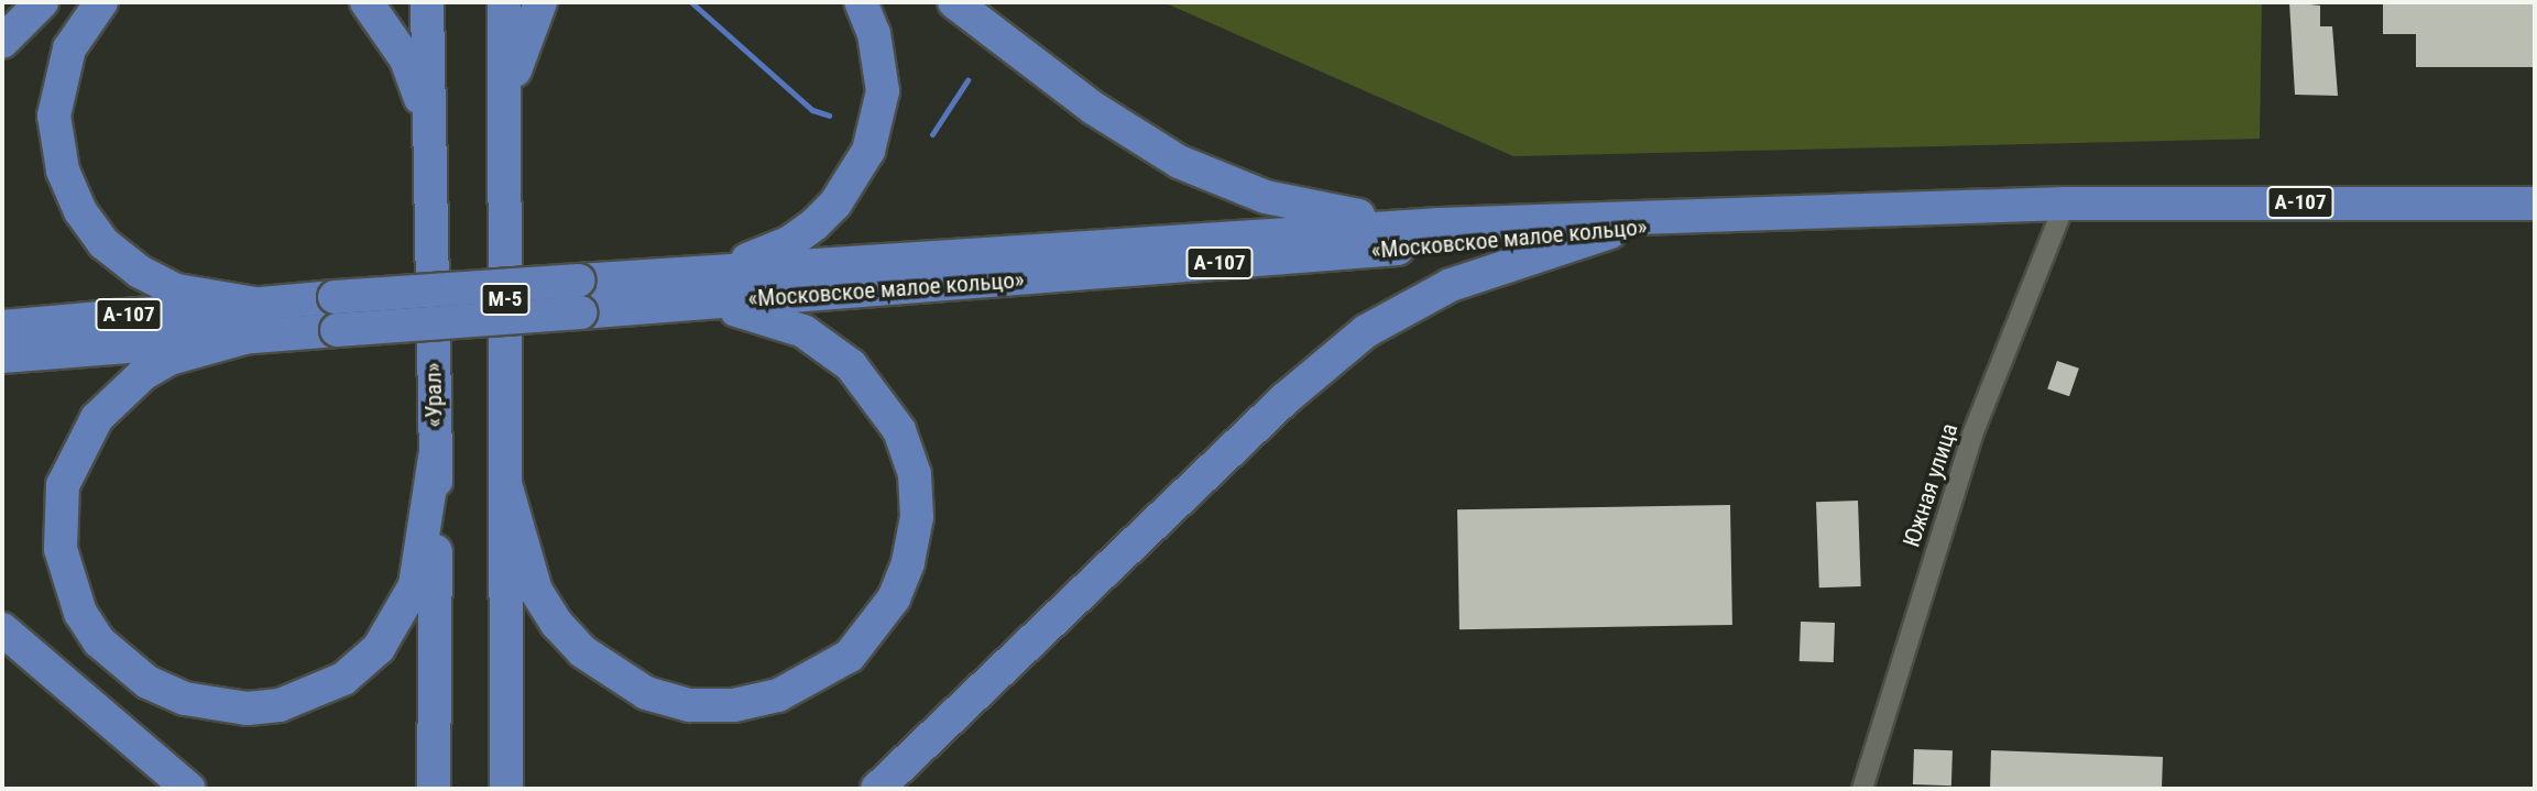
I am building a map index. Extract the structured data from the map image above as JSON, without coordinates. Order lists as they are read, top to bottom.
{
  "streets": {
    "highway": [
      "А-107",
      "«Московское малое кольцо»",
      "М-5",
      "«Урал»"
    ],
    "street": ["Южная улица"]
  },
  "crossings": [
    ["«Московское малое кольцо»", "Южная улица"]
  ]
}
